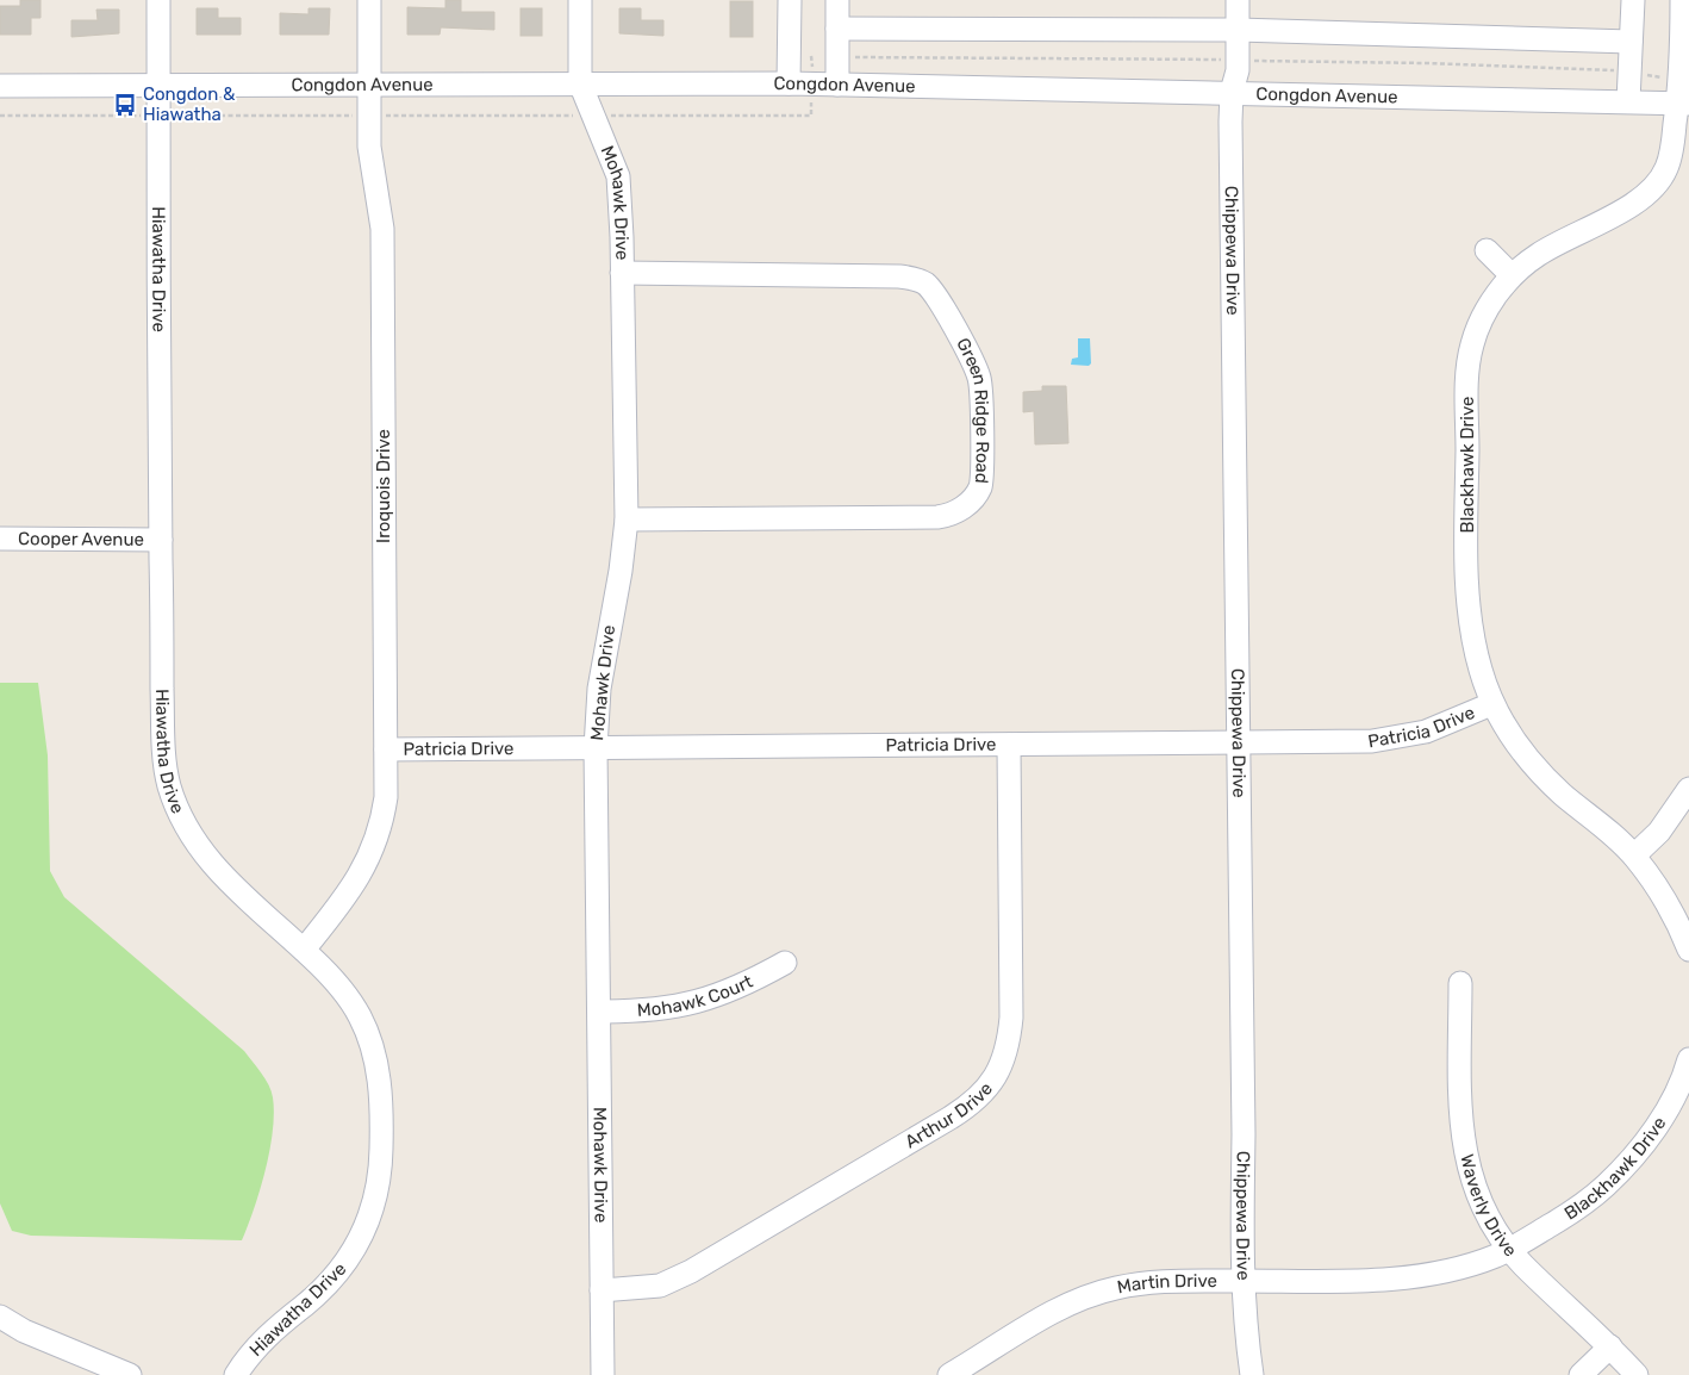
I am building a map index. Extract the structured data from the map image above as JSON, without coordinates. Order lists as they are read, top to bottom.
{
  "streets": {
    "street": [
      "Congdon Avenue",
      "Mohawk Drive",
      "Chippewa Drive",
      "Hiawatha Drive",
      "Green Ridge Road",
      "Blackhawk Drive",
      "Iroquois Drive",
      "Cooper Avenue",
      "Patricia Drive",
      "Mohawk Court",
      "Arthur Drive",
      "Waverly Drive",
      "Martin Drive"
    ]
  },
  "crossings": [
    ["Congdon Avenue", "Mohawk Drive"],
    ["Congdon Avenue", "Chippewa Drive"],
    ["Congdon Avenue", "Hiawatha Drive"],
    ["Congdon Avenue", "Blackhawk Drive"],
    ["Congdon Avenue", "Iroquois Drive"],
    ["Mohawk Drive", "Green Ridge Road"],
    ["Mohawk Drive", "Patricia Drive"],
    ["Mohawk Drive", "Mohawk Court"],
    ["Mohawk Drive", "Arthur Drive"],
    ["Chippewa Drive", "Patricia Drive"],
    ["Chippewa Drive", "Martin Drive"],
    ["Hiawatha Drive", "Iroquois Drive"],
    ["Hiawatha Drive", "Cooper Avenue"],
    ["Blackhawk Drive", "Patricia Drive"],
    ["Blackhawk Drive", "Waverly Drive"],
    ["Blackhawk Drive", "Martin Drive"],
    ["Iroquois Drive", "Patricia Drive"],
    ["Patricia Drive", "Arthur Drive"],
    ["Waverly Drive", "Martin Drive"]
  ],
  "places": {
    "bus stop": ["Congdon & Hiawatha"]
  }
}
